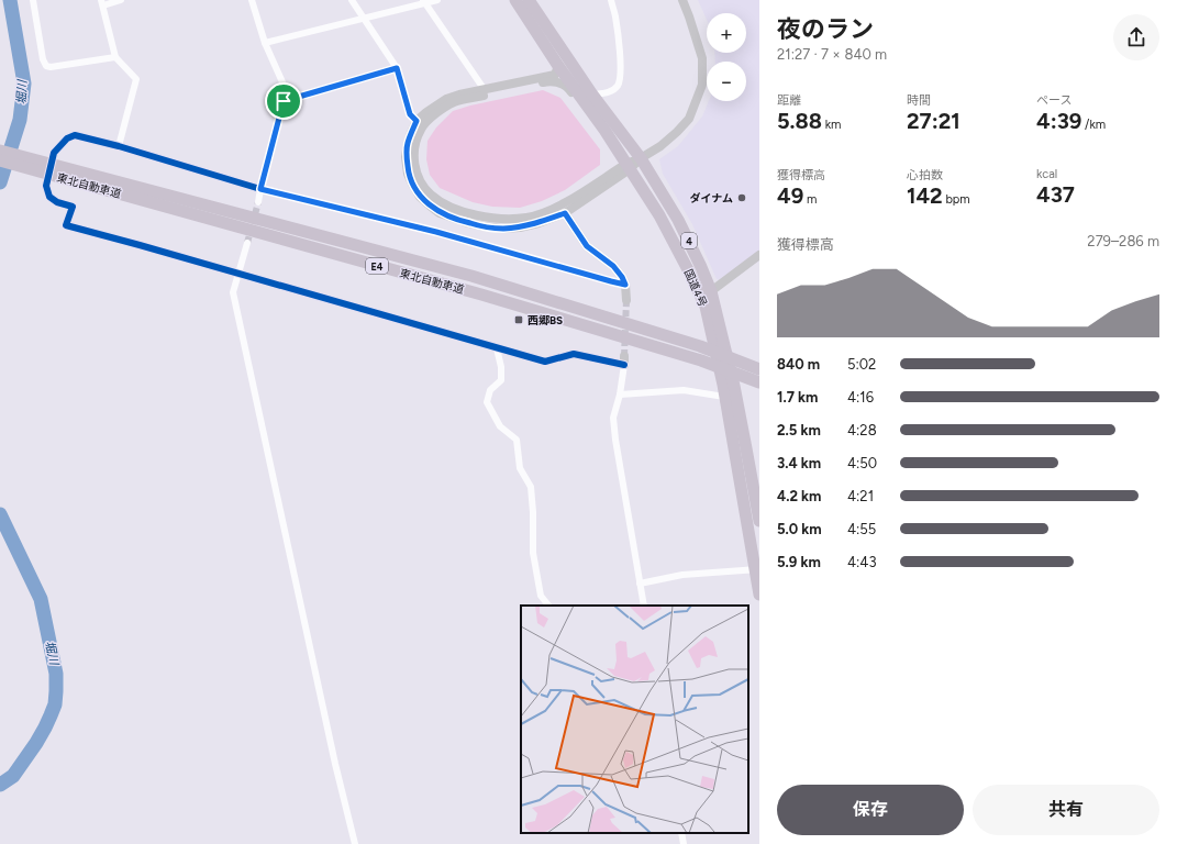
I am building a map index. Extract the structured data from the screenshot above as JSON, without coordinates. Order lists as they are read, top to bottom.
{
  "streets": {
    "highway": [
      "東北自動車道",
      "4",
      "E4",
      "国道4号"
    ]
  },
  "water": ["堀川"],
  "places": {
    "other": ["ダイナム"],
    "transit": ["西郷BS"]
  },
  "page": {
    "heading": ["夜のラン", "21:27 · 7 × 840 m"],
    "map_buttons": ["+", "−"],
    "stats": [
      ["距離", "5.88 km"],
      ["時間", "27:21"],
      ["ペース", "4:39 /km"],
      ["獲得標高", "49 m"],
      ["心拍数", "142 bpm"],
      ["kcal", "437"]
    ],
    "chart": ["獲得標高", "279–286 m"],
    "list": [
      {
        "name": "840 m",
        "note": "5:02"
      },
      {
        "name": "1.7 km",
        "note": "4:16"
      },
      {
        "name": "2.5 km",
        "note": "4:28"
      },
      {
        "name": "3.4 km",
        "note": "4:50"
      },
      {
        "name": "4.2 km",
        "note": "4:21"
      },
      {
        "name": "5.0 km",
        "note": "4:55"
      },
      {
        "name": "5.9 km",
        "note": "4:43"
      }
    ],
    "buttons": ["保存", "共有"]
  }
}
